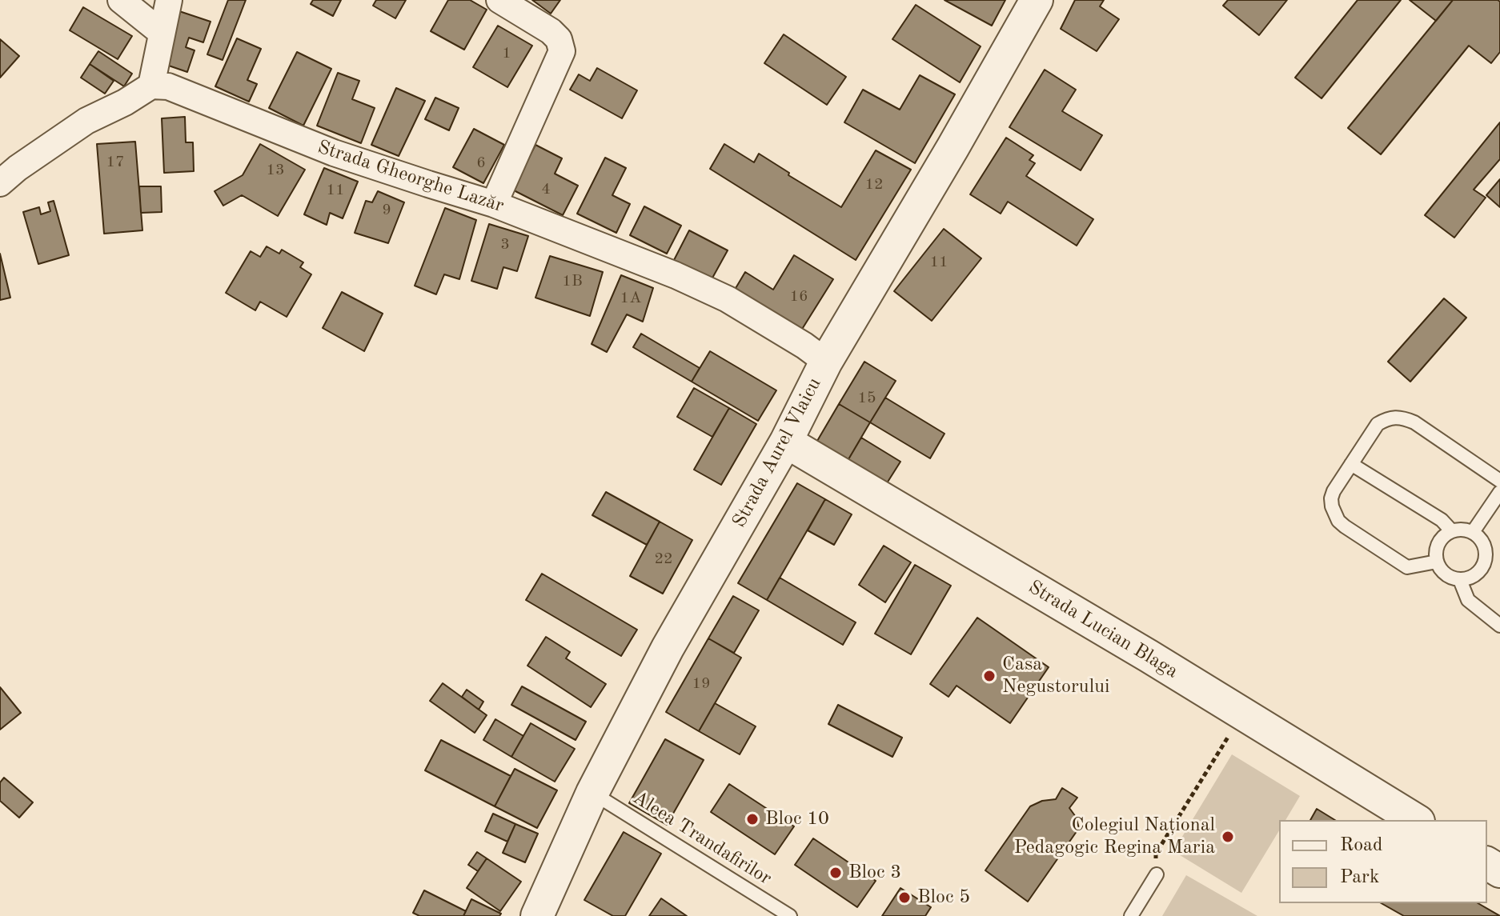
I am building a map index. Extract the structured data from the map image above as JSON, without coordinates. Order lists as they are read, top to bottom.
{
  "streets": {
    "street": ["Strada Gheorghe Lazăr", "Strada Aurel Vlaicu", "Strada Lucian Blaga"],
    "lane": ["Aleea Trandafirilor"]
  },
  "crossings": [
    ["Strada Gheorghe Lazăr", "Strada Aurel Vlaicu"],
    ["Strada Aurel Vlaicu", "Strada Lucian Blaga"],
    ["Strada Aurel Vlaicu", "Aleea Trandafirilor"]
  ],
  "places": [
    "Casa Negustorului",
    "Bloc 10",
    "Colegiul Național Pedagogic Regina Maria",
    "Bloc 3",
    "Bloc 5"
  ],
  "house_numbers": [
    "1",
    "17",
    "6",
    "13",
    "12",
    "4",
    "11",
    "9",
    "3",
    "11",
    "1B",
    "16",
    "1A",
    "15",
    "22",
    "19"
  ],
  "legend": ["Road", "Park"]
}
